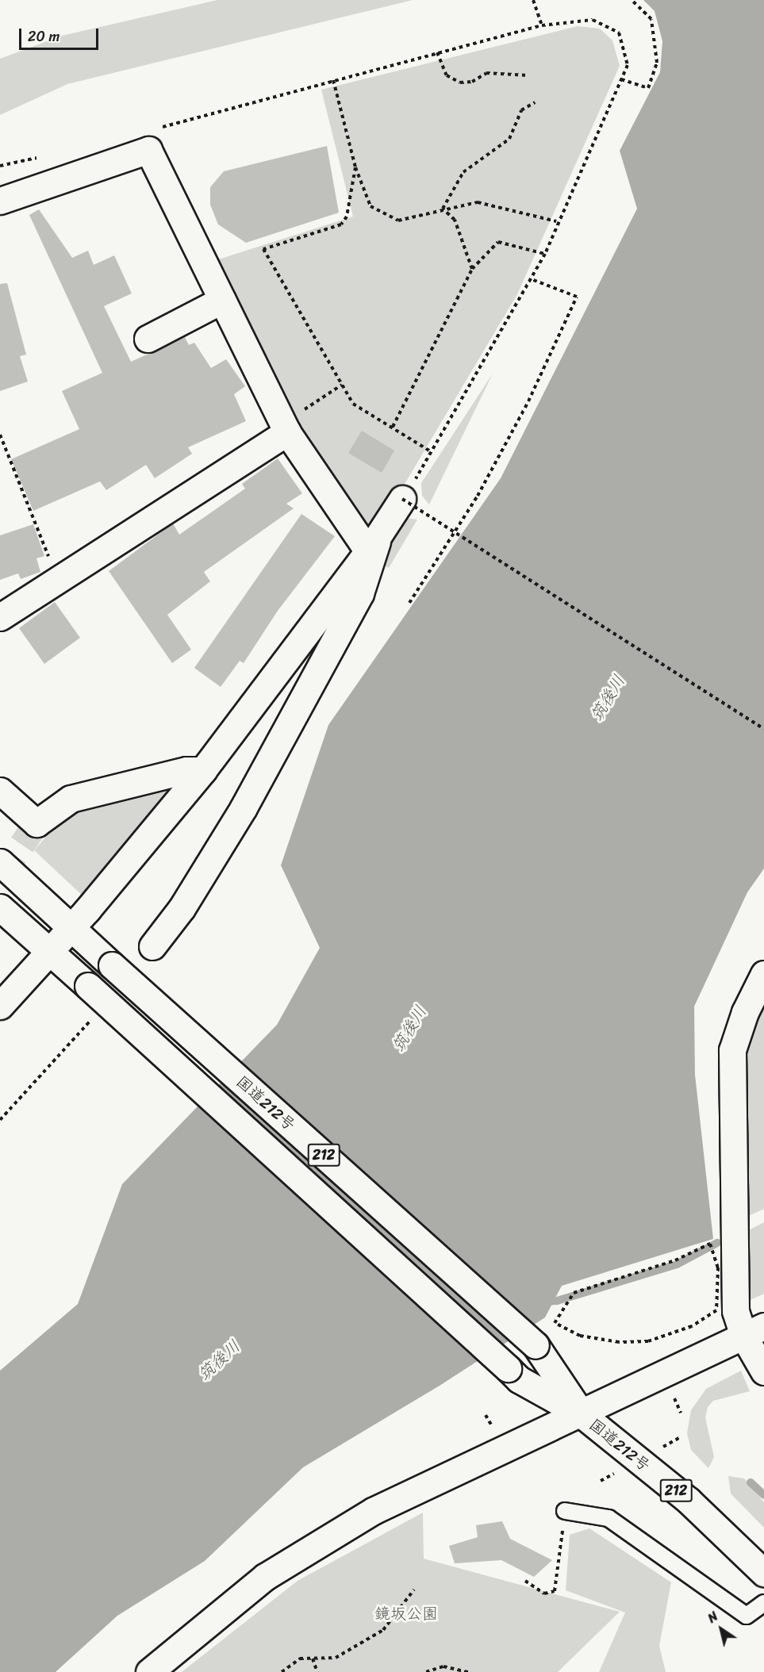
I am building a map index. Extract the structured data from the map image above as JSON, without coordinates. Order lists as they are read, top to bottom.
{
  "streets": {
    "main road": ["国道212号", "212"]
  },
  "water": ["筑後川"],
  "parks": ["鏡坂公園"],
  "scale_bar": "20 m",
  "north": "top left"
}
